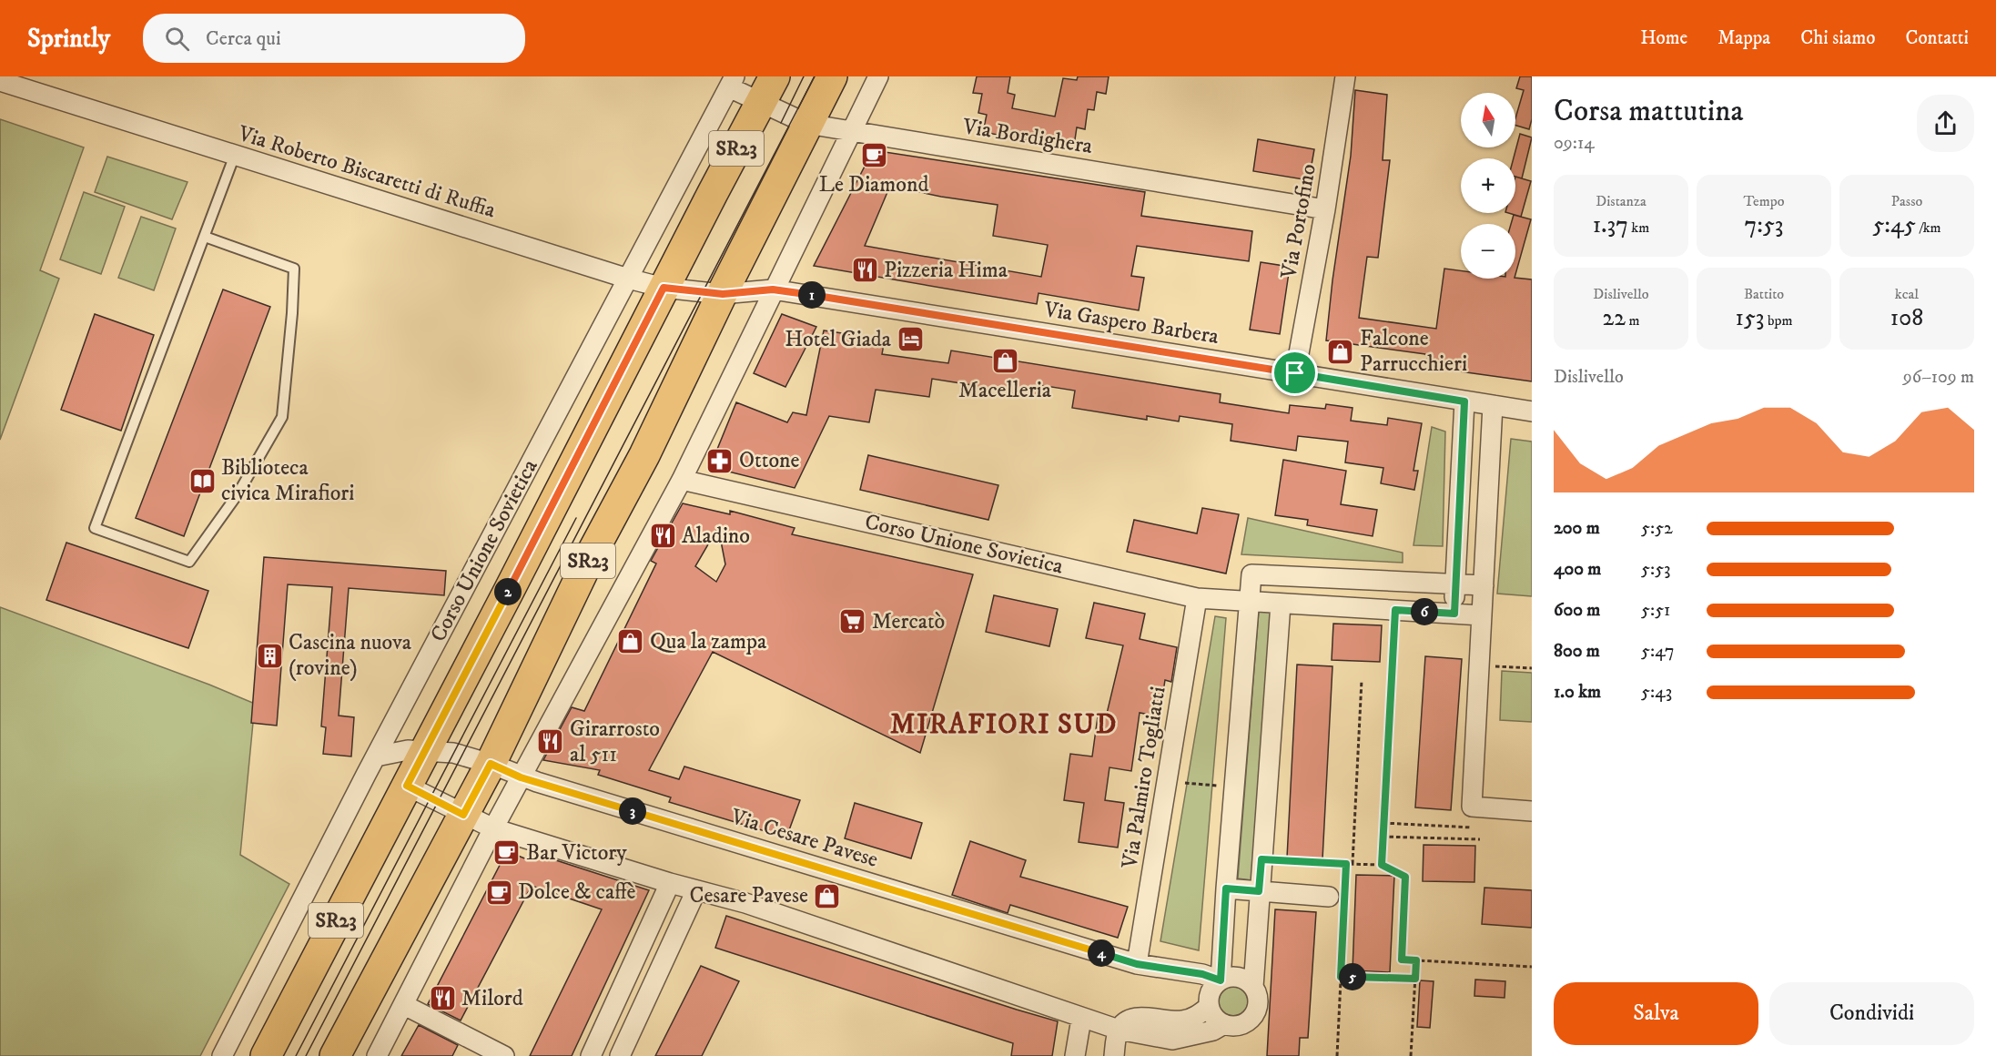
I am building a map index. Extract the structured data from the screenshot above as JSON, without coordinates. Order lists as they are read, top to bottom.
{
  "streets": {
    "main road": ["SR23", "Corso Unione Sovietica"],
    "street": [
      "Via Bordighera",
      "Via Roberto Biscaretti di Ruffia",
      "Via Portofino",
      "Via Gaspero Barbera",
      "Via Palmiro Togliatti",
      "Via Cesare Pavese"
    ]
  },
  "crossings": [
    ["Via Bordighera", "SR23"],
    ["Via Bordighera", "Via Portofino"],
    ["Via Bordighera", "Corso Unione Sovietica"],
    ["SR23", "Via Roberto Biscaretti di Ruffia"],
    ["SR23", "Via Gaspero Barbera"],
    ["SR23", "Via Cesare Pavese"],
    ["Via Roberto Biscaretti di Ruffia", "Via Gaspero Barbera"],
    ["Via Roberto Biscaretti di Ruffia", "Corso Unione Sovietica"],
    ["Via Portofino", "Via Gaspero Barbera"],
    ["Corso Unione Sovietica", "Via Palmiro Togliatti"],
    ["Corso Unione Sovietica", "Via Cesare Pavese"],
    ["Via Palmiro Togliatti", "Via Cesare Pavese"]
  ],
  "districts": ["MIRAFIORI SUD"],
  "places": {
    "cafe": ["Le Diamond", "Bar Victory", "Dolce & caffè"],
    "restaurant": [
      "Pizzeria Hima",
      "Aladino",
      "Girarrosto al 511",
      "Milord"
    ],
    "hotel": ["Hotel Giada"],
    "shop": [
      "Falcone Parrucchieri",
      "Macelleria",
      "Qua la zampa",
      "Cesare Pavese"
    ],
    "pharmacy": ["Ottone"],
    "library": ["Biblioteca civica Mirafiori"],
    "supermarket": ["Mercatò"],
    "building": ["Cascina nuova (rovine)"]
  },
  "north": "top",
  "page": {
    "header": "Sprintly",
    "search": "Cerca qui",
    "nav": [
      "Home",
      "Mappa",
      "Chi siamo",
      "Contatti"
    ],
    "heading": ["Corsa mattutina", "09:14"],
    "map_buttons": ["+", "−"],
    "stats": [
      ["Distanza", "1.37 km"],
      ["Tempo", "7:53"],
      ["Passo", "5:45 /km"],
      ["Dislivello", "22 m"],
      ["Battito", "153 bpm"],
      ["kcal", "108"]
    ],
    "pins": [
      "1",
      "2",
      "6",
      "3",
      "4",
      "5"
    ],
    "chart": ["Dislivello", "96–109 m"],
    "list": [
      {
        "name": "200 m",
        "note": "5:52"
      },
      {
        "name": "400 m",
        "note": "5:53"
      },
      {
        "name": "600 m",
        "note": "5:51"
      },
      {
        "name": "800 m",
        "note": "5:47"
      },
      {
        "name": "1.0 km",
        "note": "5:43"
      }
    ],
    "buttons": ["Salva", "Condividi"]
  }
}
